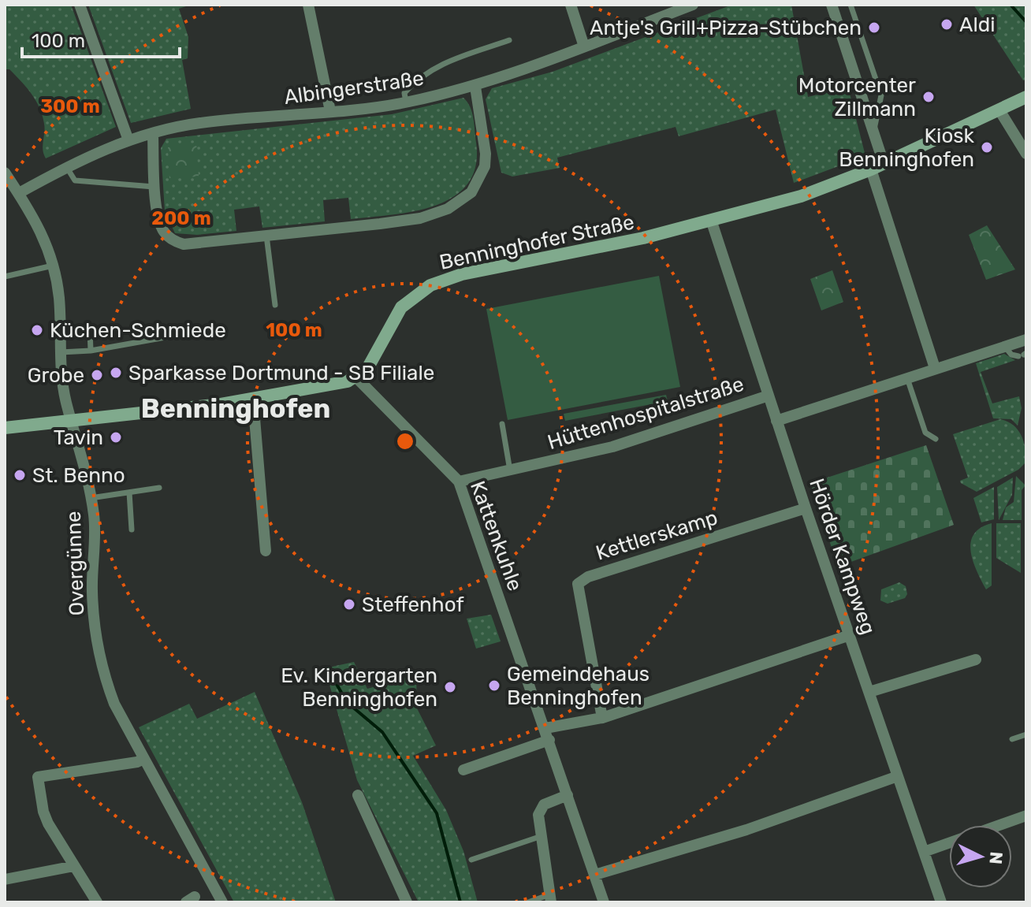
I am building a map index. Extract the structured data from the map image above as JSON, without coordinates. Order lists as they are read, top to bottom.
{
  "streets": {
    "main road": ["Benninghofer Straße"],
    "street": [
      "Albingerstraße",
      "Hüttenhospitalstraße",
      "Kettlerskamp",
      "Kattenkuhle",
      "Hörder Kampweg",
      "Overgünne"
    ]
  },
  "crossings": [
    ["Albingerstraße", "Overgünne"],
    ["Benninghofer Straße", "Kattenkuhle"],
    ["Benninghofer Straße", "Hörder Kampweg"],
    ["Hüttenhospitalstraße", "Kattenkuhle"],
    ["Hüttenhospitalstraße", "Hörder Kampweg"],
    ["Kettlerskamp", "Hörder Kampweg"]
  ],
  "districts": ["Benninghofen"],
  "places": [
    "Aldi",
    "Antje's Grill+Pizza-Stübchen",
    "Motorcenter Zillmann",
    "Kiosk Benninghofen",
    "Küchen-Schmiede",
    "Sparkasse Dortmund - SB Filiale",
    "Grobe",
    "Tavin",
    "St. Benno",
    "Steffenhof",
    "Gemeindehaus Benninghofen",
    "Ev. Kindergarten Benninghofen"
  ],
  "scale_bar": "100 m",
  "north": "right",
  "rings": ["300 m", "200 m", "100 m"]
}
